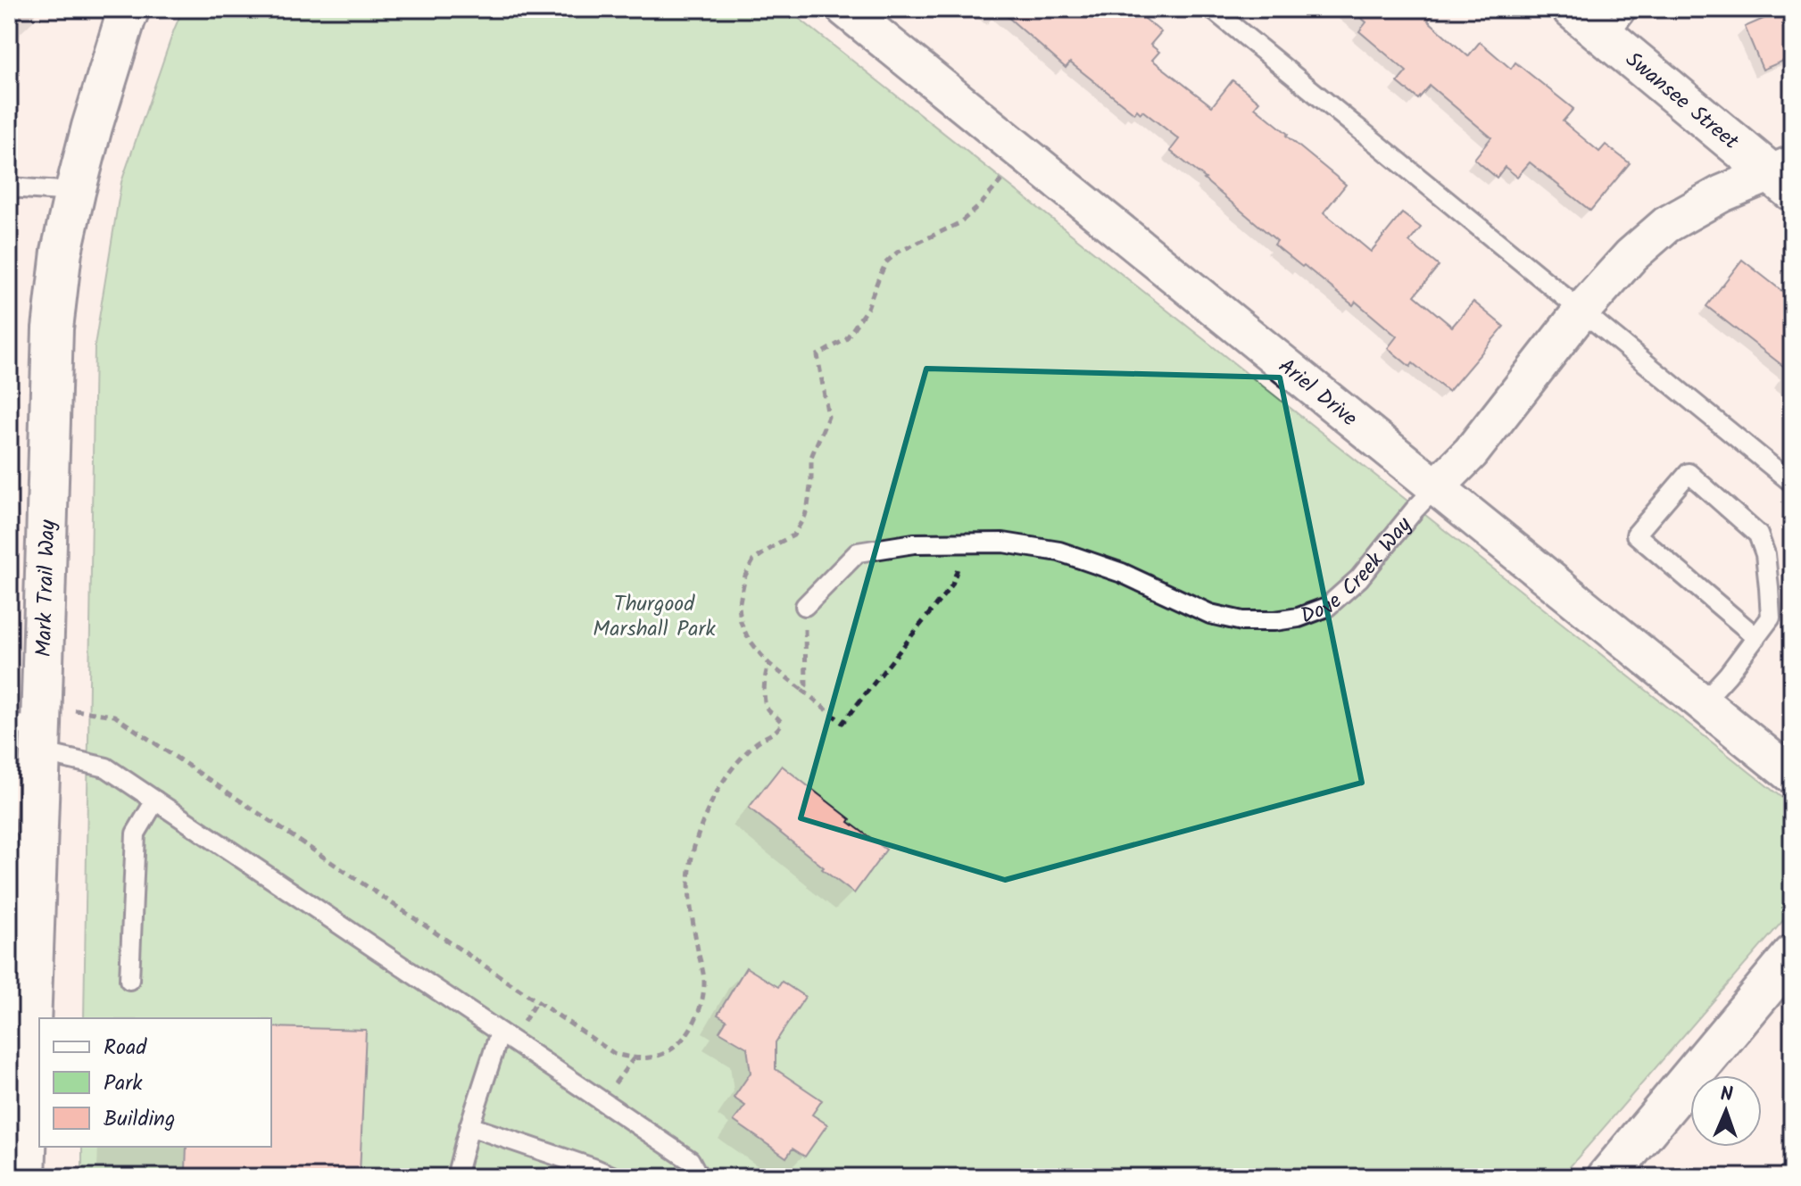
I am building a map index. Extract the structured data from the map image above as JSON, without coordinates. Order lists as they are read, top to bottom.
{
  "streets": {
    "street": [
      "Swansee Street",
      "Ariel Drive",
      "Dove Creek Way",
      "Mark Trail Way"
    ]
  },
  "crossings": [
    ["Swansee Street", "Dove Creek Way"],
    ["Ariel Drive", "Dove Creek Way"]
  ],
  "parks": ["Thurgood Marshall Park"],
  "legend": ["Road", "Park", "Building"],
  "north": "top"
}
